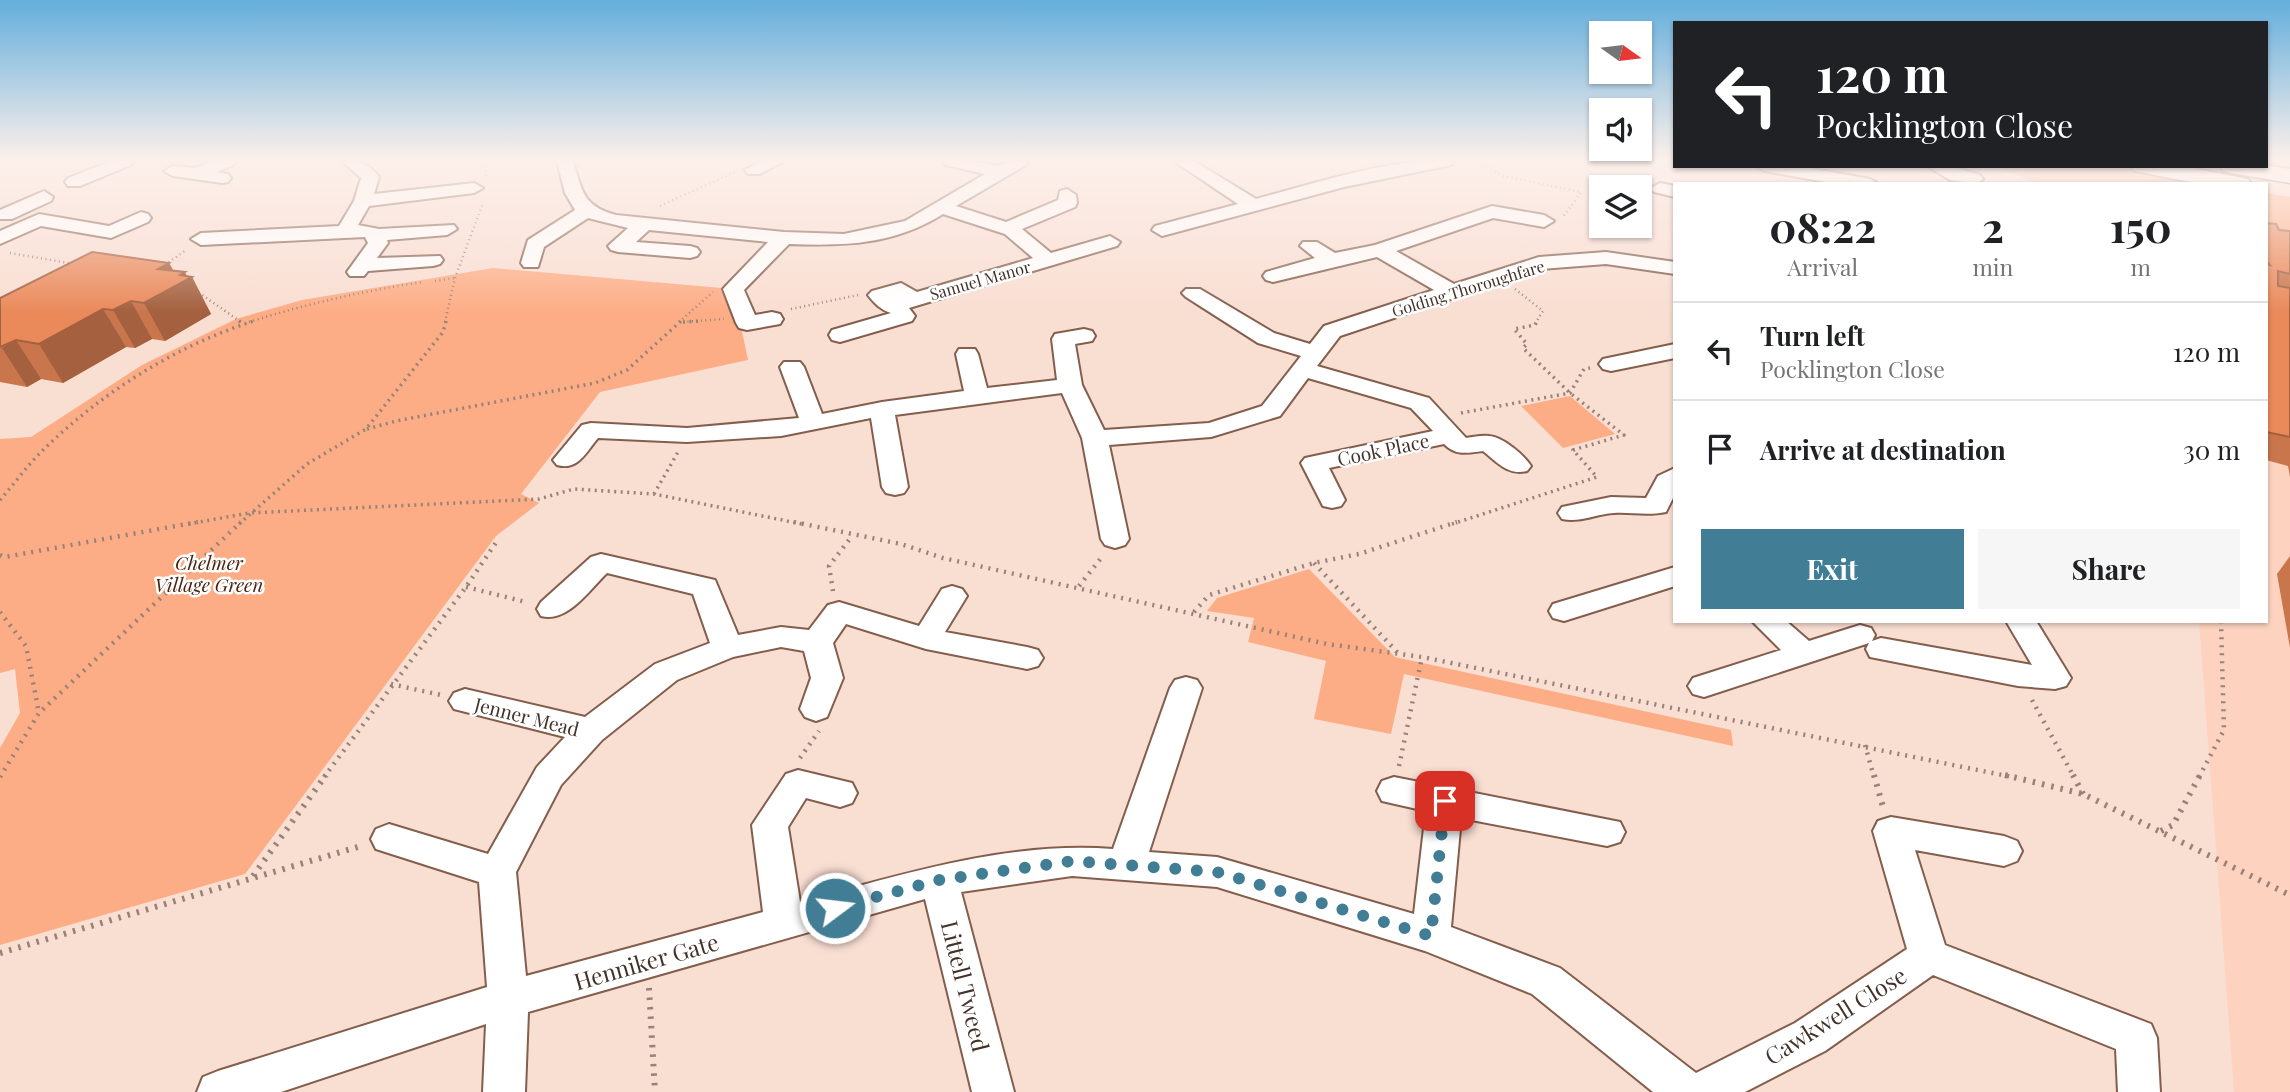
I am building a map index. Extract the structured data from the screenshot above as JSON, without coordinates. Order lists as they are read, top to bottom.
{
  "streets": {
    "street": [
      "Samuel Manor",
      "Golding Thoroughfare",
      "Cook Place",
      "Jenner Mead",
      "Henniker Gate",
      "Littell Tweed",
      "Cawkwell Close"
    ]
  },
  "crossings": [
    ["Golding Thoroughfare", "Cook Place"],
    ["Henniker Gate", "Littell Tweed"]
  ],
  "parks": ["Chelmer Village Green"],
  "north": "right",
  "page": {
    "turn": ["120 m", "Pocklington Close"],
    "eta": [
      "08:22",
      "Arrival",
      "2",
      "min",
      "150",
      "m"
    ],
    "list": [
      {
        "name": "Turn left",
        "note": "Pocklington Close",
        "value": "120 m"
      },
      {
        "name": "Arrive at destination",
        "value": "30 m"
      }
    ],
    "buttons": ["Exit", "Share"]
  }
}
